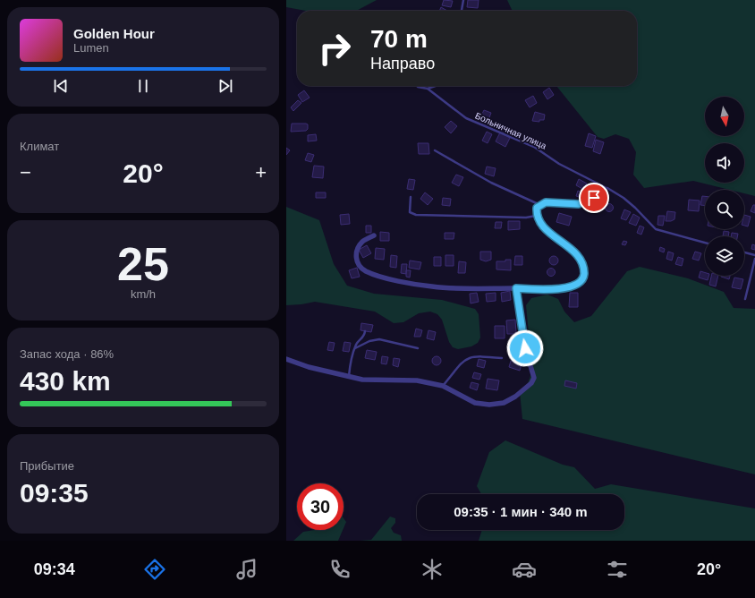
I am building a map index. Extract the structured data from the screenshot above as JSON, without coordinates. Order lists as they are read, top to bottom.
{
  "streets": {
    "lane": ["Больничная улица"]
  },
  "north": "bottom",
  "page": {
    "turn": ["70 m", "Направо"],
    "song": ["Golden Hour", "Lumen"],
    "tile": [
      "Климат",
      ["25", "km/h"],
      ["Запас хода · 86%", "430 km"],
      ["Прибытие", "09:35"]
    ],
    "heat": ["−", "20°", "+"],
    "limit": "30",
    "trip": "09:35 · 1 мин · 340 m",
    "tabs": ["09:34", "20°"]
  }
}
